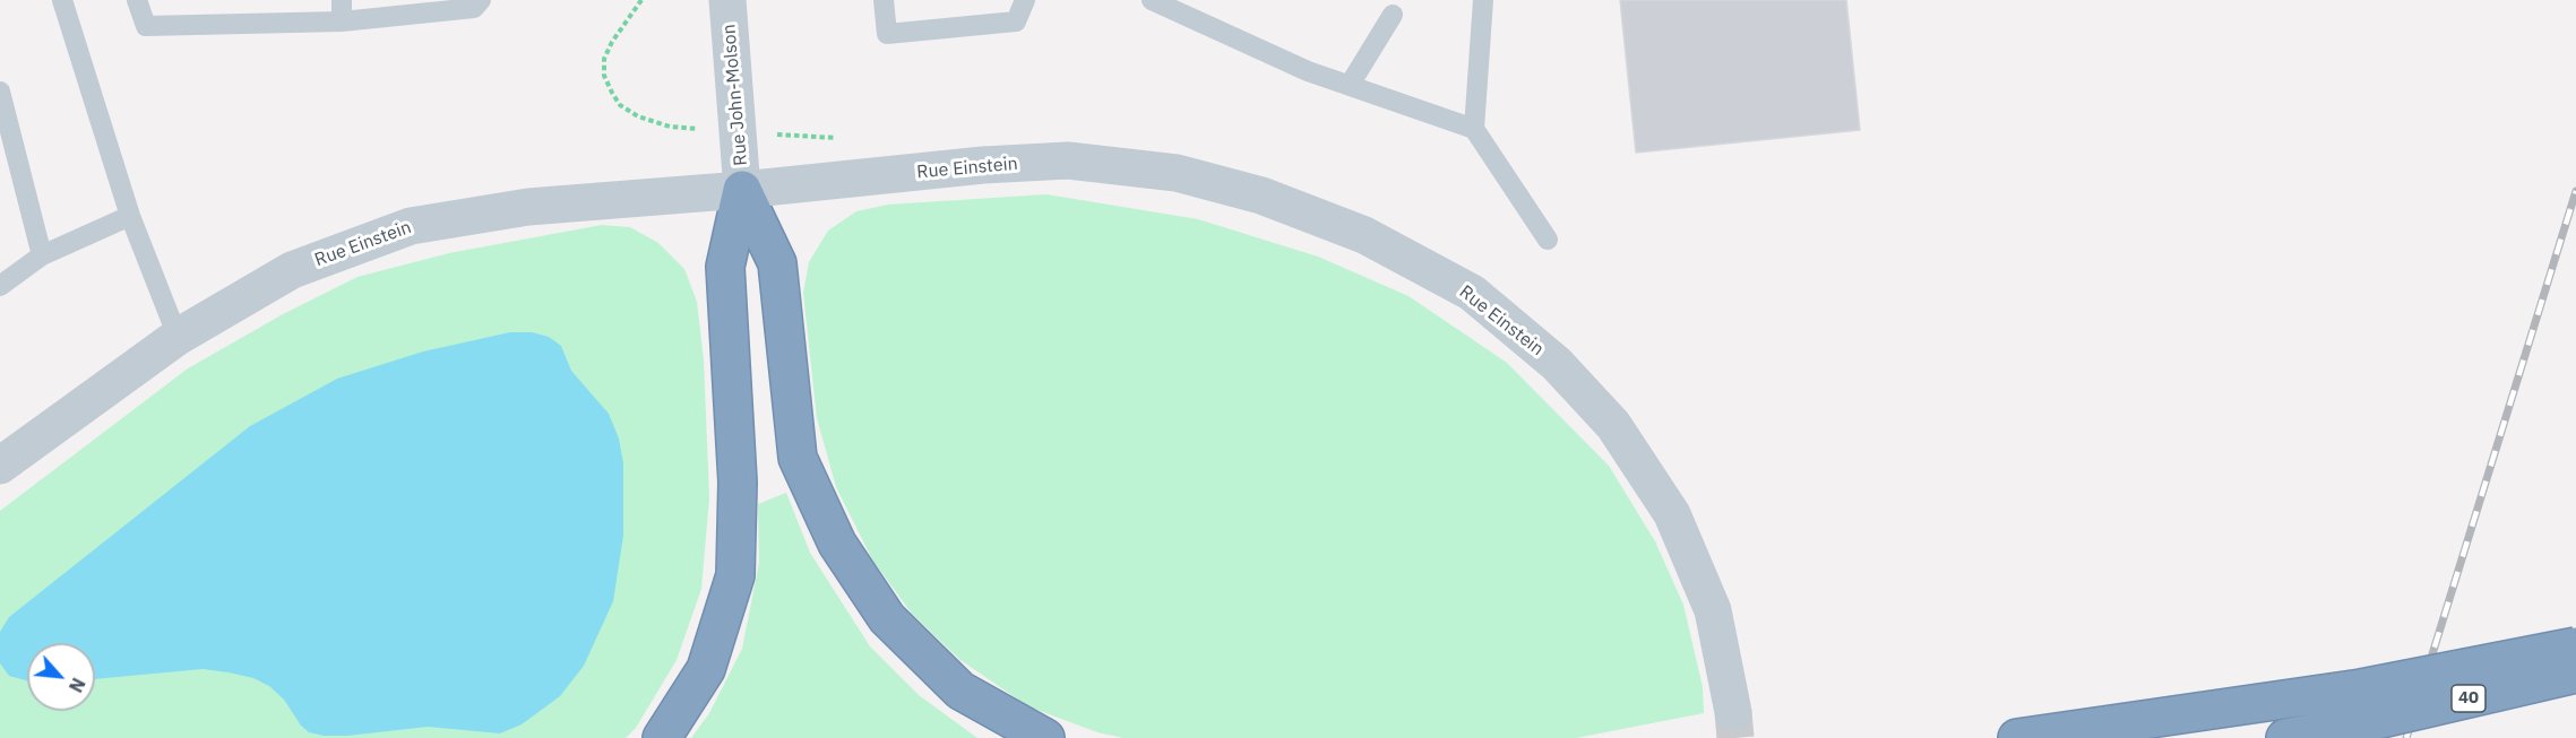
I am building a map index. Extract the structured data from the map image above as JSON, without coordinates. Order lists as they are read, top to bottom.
{
  "streets": {
    "highway": ["40"],
    "street": ["Rue John-Molson", "Rue Einstein"]
  },
  "crossings": [
    ["Rue John-Molson", "Rue Einstein"]
  ],
  "north": "bottom right"
}
